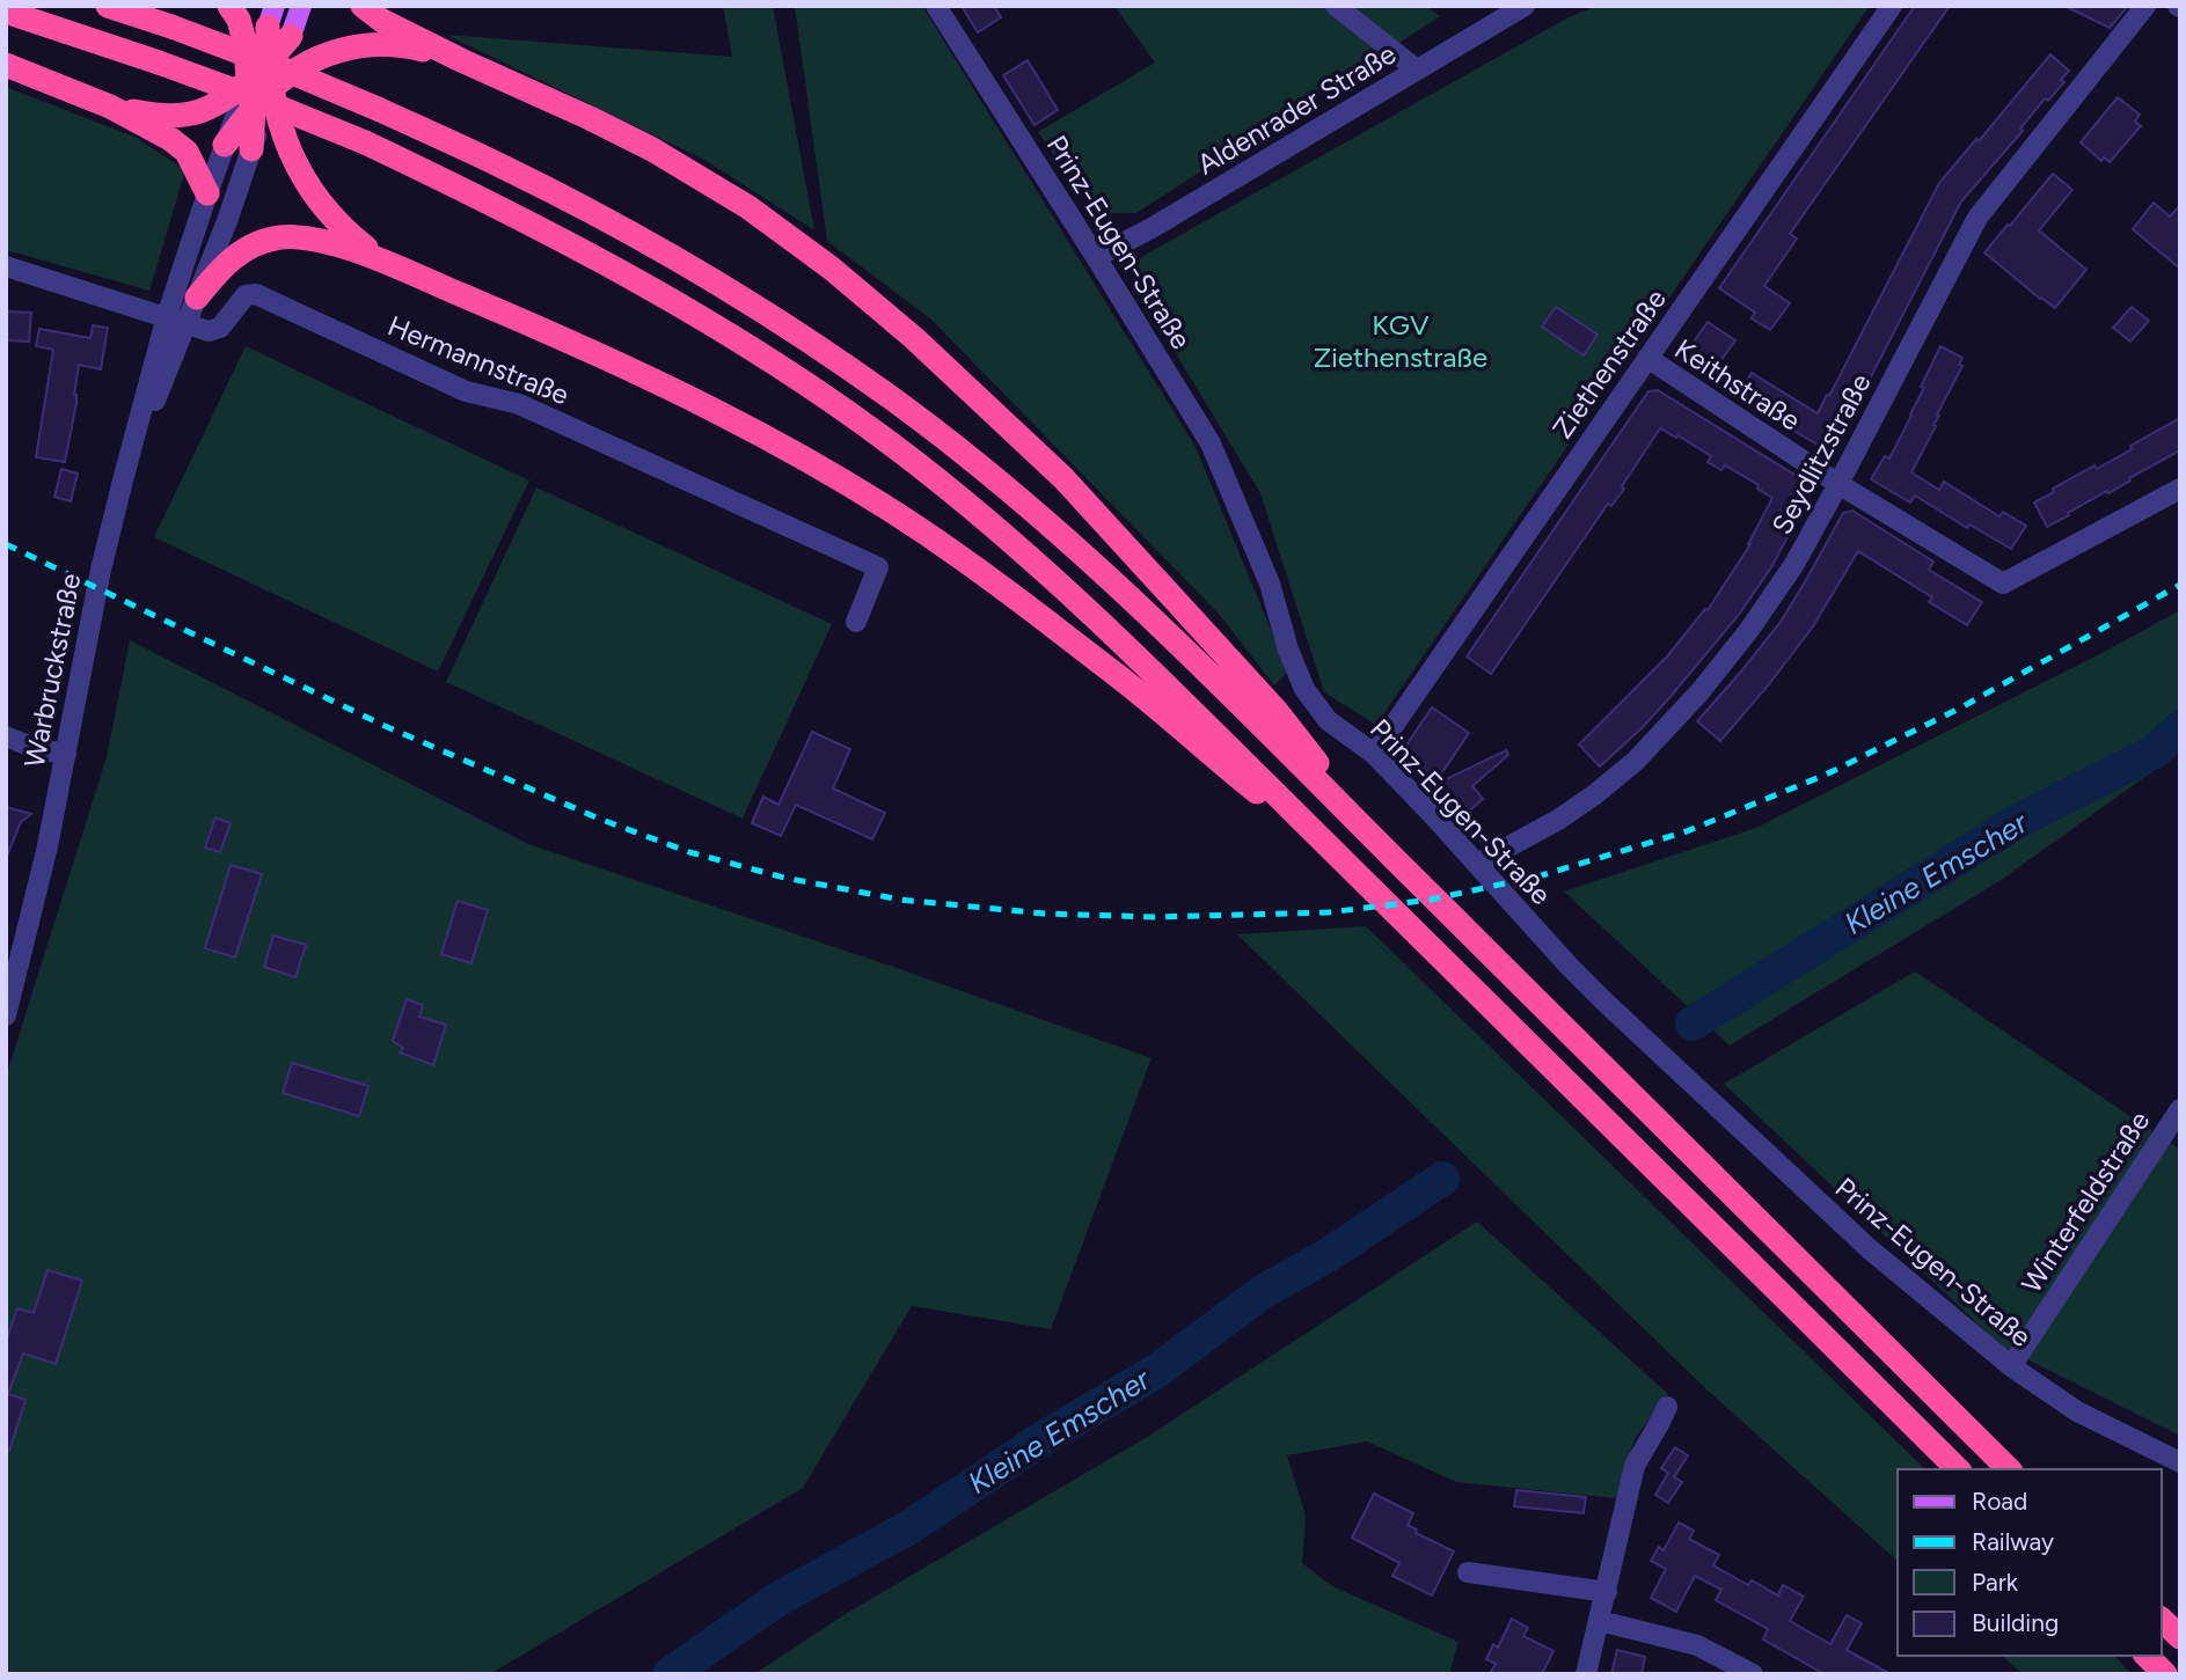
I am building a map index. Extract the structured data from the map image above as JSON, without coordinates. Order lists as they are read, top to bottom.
{
  "streets": {
    "main road": ["Warbruckstraße"],
    "street": [
      "Aldenrader Straße",
      "Prinz-Eugen-Straße",
      "Hermannstraße",
      "Ziethenstraße",
      "Keithstraße",
      "Seydlitzstraße",
      "Winterfeldstraße"
    ]
  },
  "crossings": [
    ["Aldenrader Straße", "Prinz-Eugen-Straße"],
    ["Prinz-Eugen-Straße", "Ziethenstraße"],
    ["Prinz-Eugen-Straße", "Seydlitzstraße"],
    ["Prinz-Eugen-Straße", "Winterfeldstraße"],
    ["Hermannstraße", "Warbruckstraße"],
    ["Ziethenstraße", "Keithstraße"],
    ["Keithstraße", "Seydlitzstraße"]
  ],
  "water": ["Kleine Emscher"],
  "parks": ["KGV Ziethenstraße"],
  "legend": [
    "Road",
    "Railway",
    "Park",
    "Building"
  ]
}
